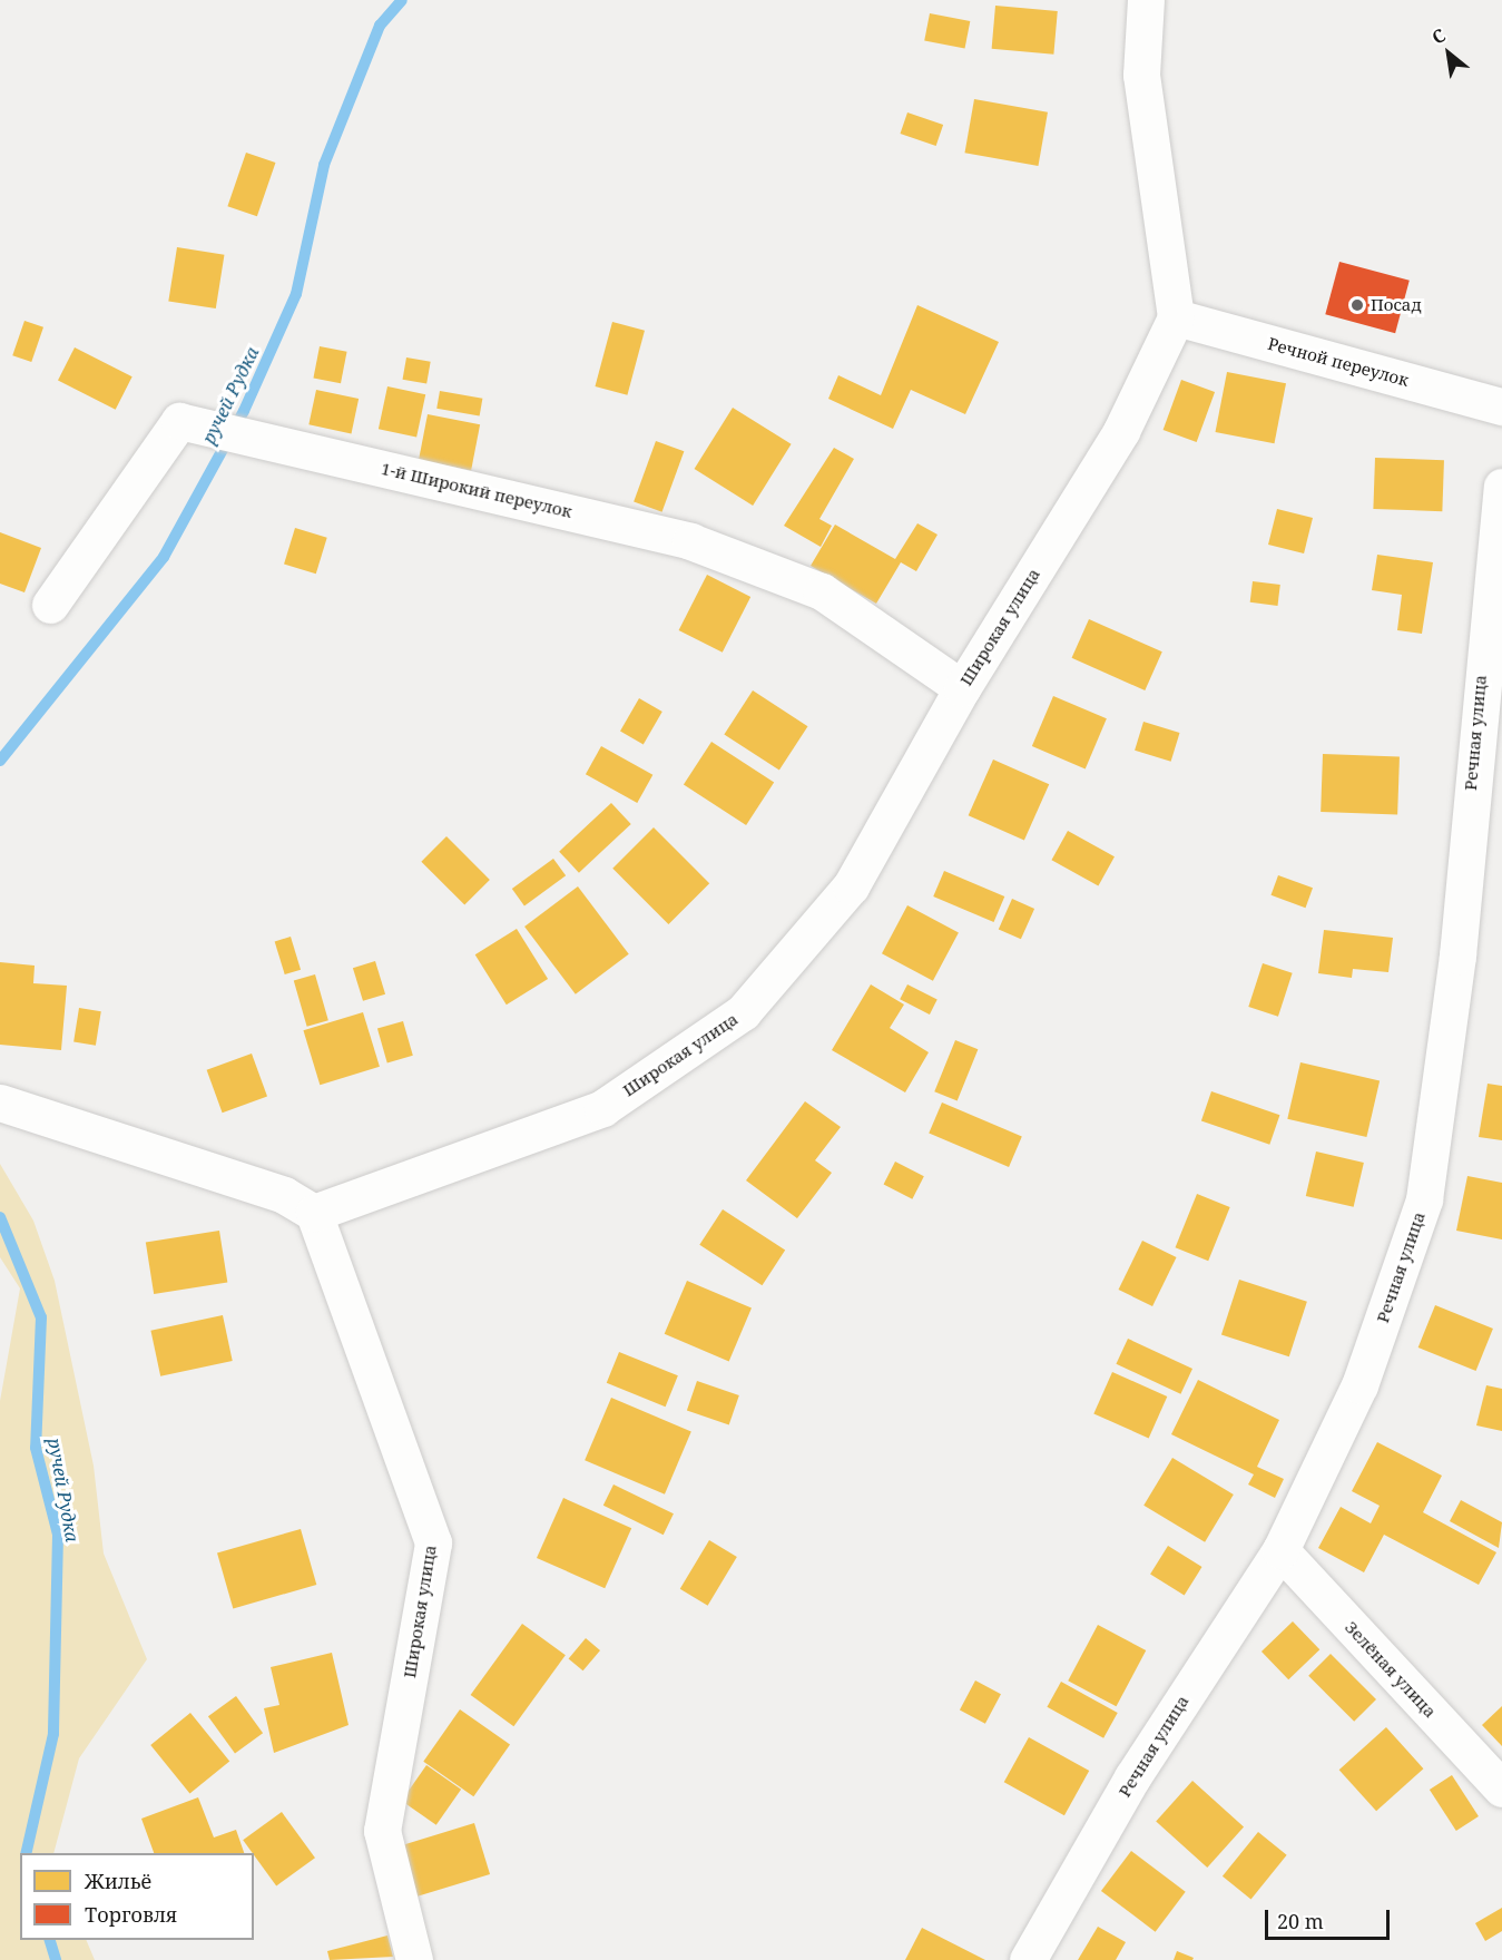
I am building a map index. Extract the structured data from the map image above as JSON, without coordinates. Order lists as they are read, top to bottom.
{
  "streets": {
    "street": [
      "Речной переулок",
      "1-й Широкий переулок",
      "Широкая улица",
      "Речная улица",
      "Зелёная улица"
    ]
  },
  "crossings": [
    ["Речной переулок", "Широкая улица"],
    ["1-й Широкий переулок", "Широкая улица"],
    ["Речная улица", "Зелёная улица"]
  ],
  "water": ["ручей Рудка"],
  "places": ["Посад"],
  "legend": ["Жильё", "Торговля"],
  "scale_bar": "20 m",
  "north": "top left"
}
